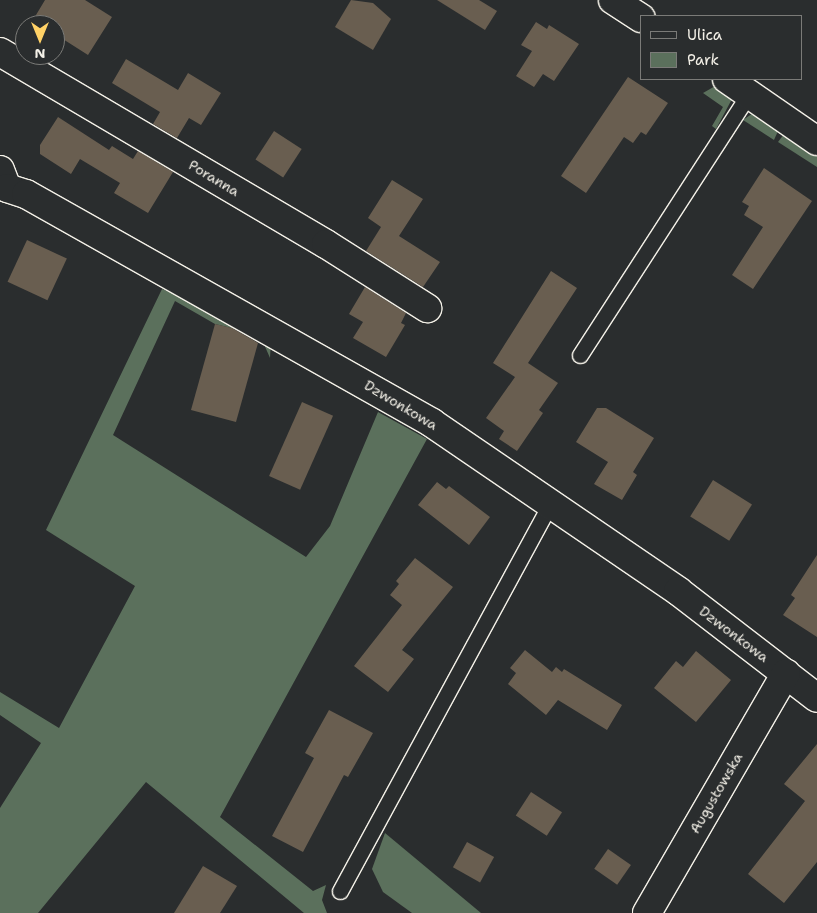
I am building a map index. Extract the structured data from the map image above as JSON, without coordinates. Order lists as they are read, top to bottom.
{
  "streets": {
    "street": ["Poranna", "Dzwonkowa", "Augustowska"]
  },
  "crossings": [
    ["Dzwonkowa", "Augustowska"]
  ],
  "legend": ["Ulica", "Park"],
  "north": "bottom"
}
